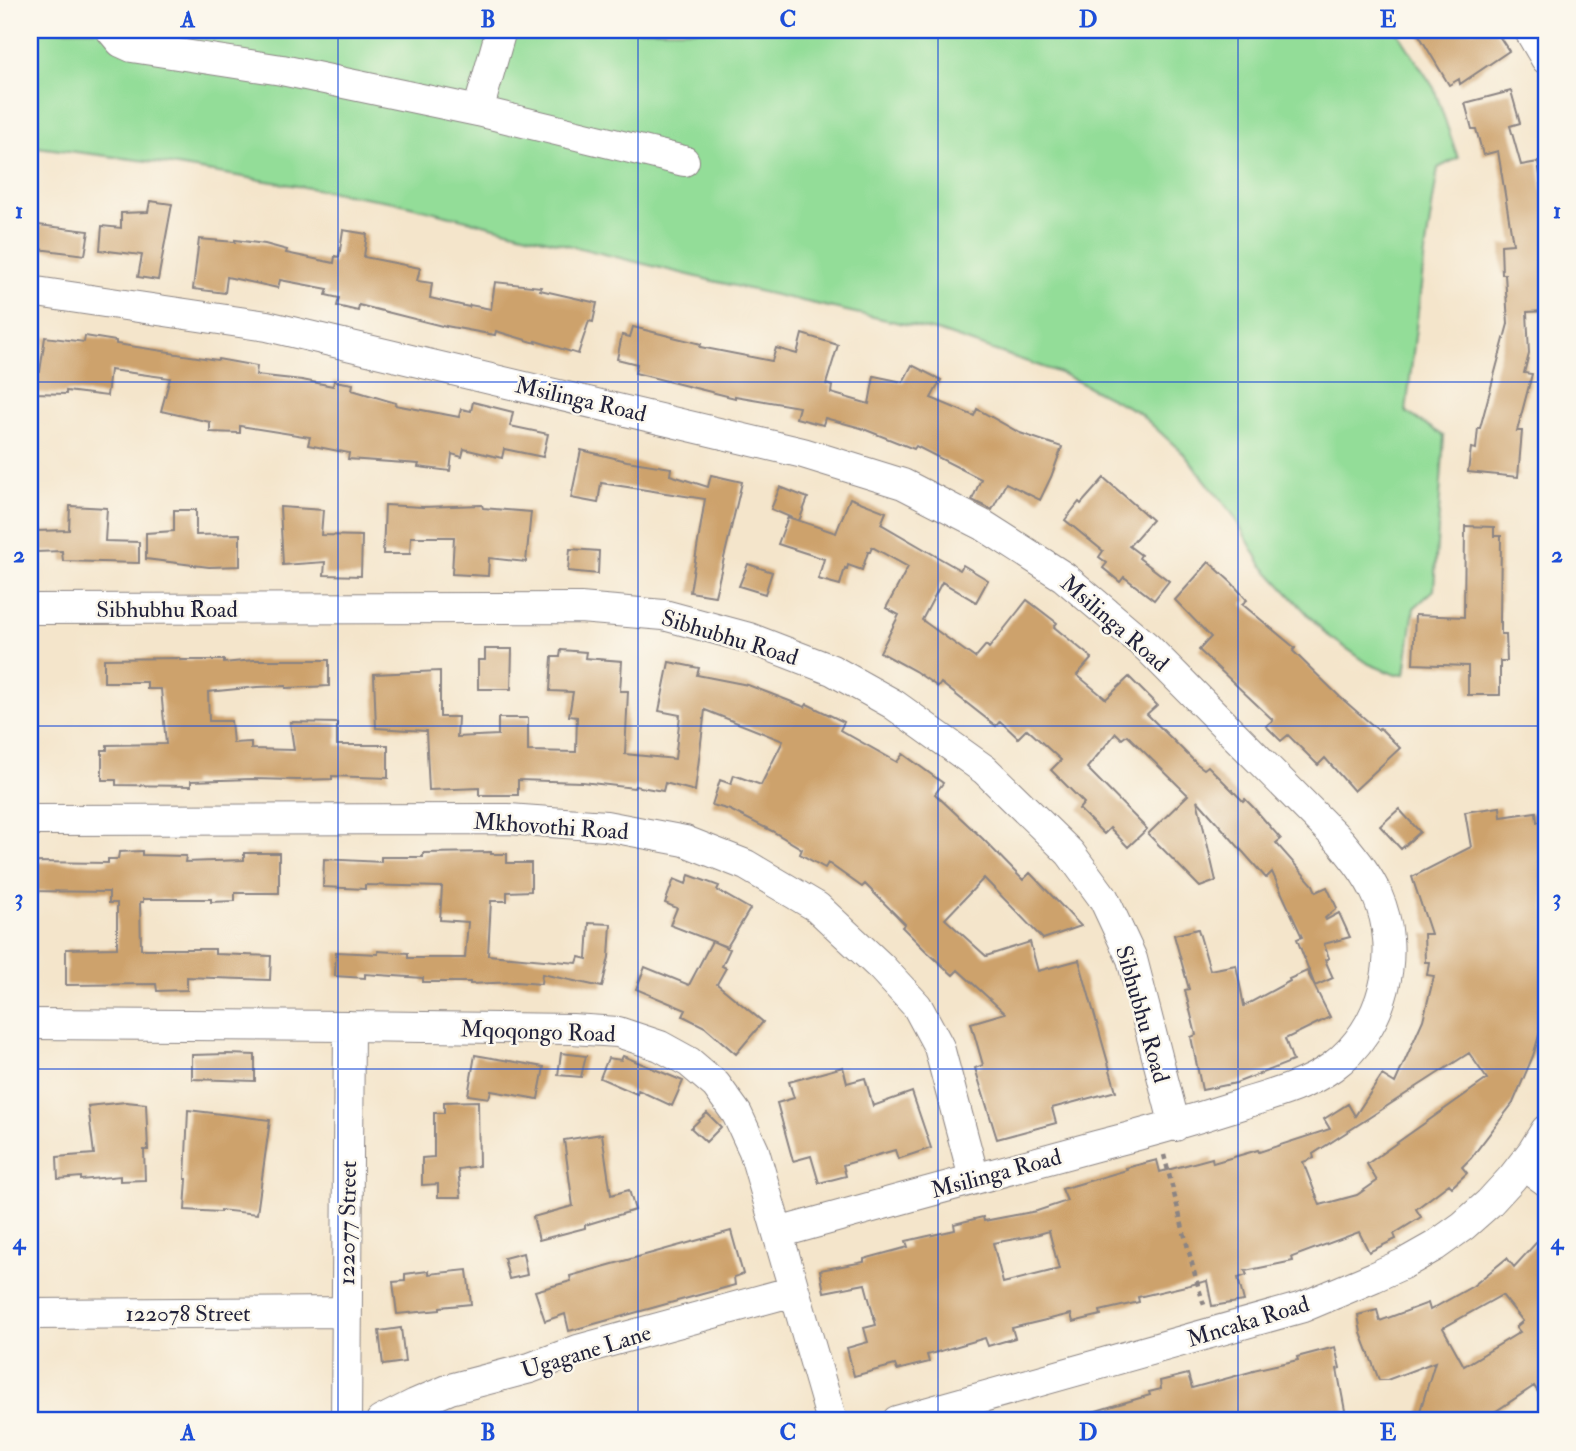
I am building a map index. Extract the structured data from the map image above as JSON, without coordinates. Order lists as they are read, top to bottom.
{
  "streets": {
    "street": [
      "Msilinga Road",
      "Sibhubhu Road",
      "Mkhovothi Road",
      "Mqoqongo Road",
      "122077 Street",
      "122078 Street",
      "Mncaka Road",
      "Ugagane Lane"
    ]
  },
  "crossings": [
    ["Msilinga Road", "Sibhubhu Road"],
    ["Msilinga Road", "Mkhovothi Road"],
    ["Msilinga Road", "Mqoqongo Road"],
    ["Mqoqongo Road", "122077 Street"],
    ["Mqoqongo Road", "Ugagane Lane"],
    ["122077 Street", "122078 Street"]
  ],
  "grid": {
    "columns": [
      "A",
      "B",
      "C",
      "D",
      "E"
    ],
    "rows": [
      "1",
      "2",
      "3",
      "4"
    ]
  }
}
